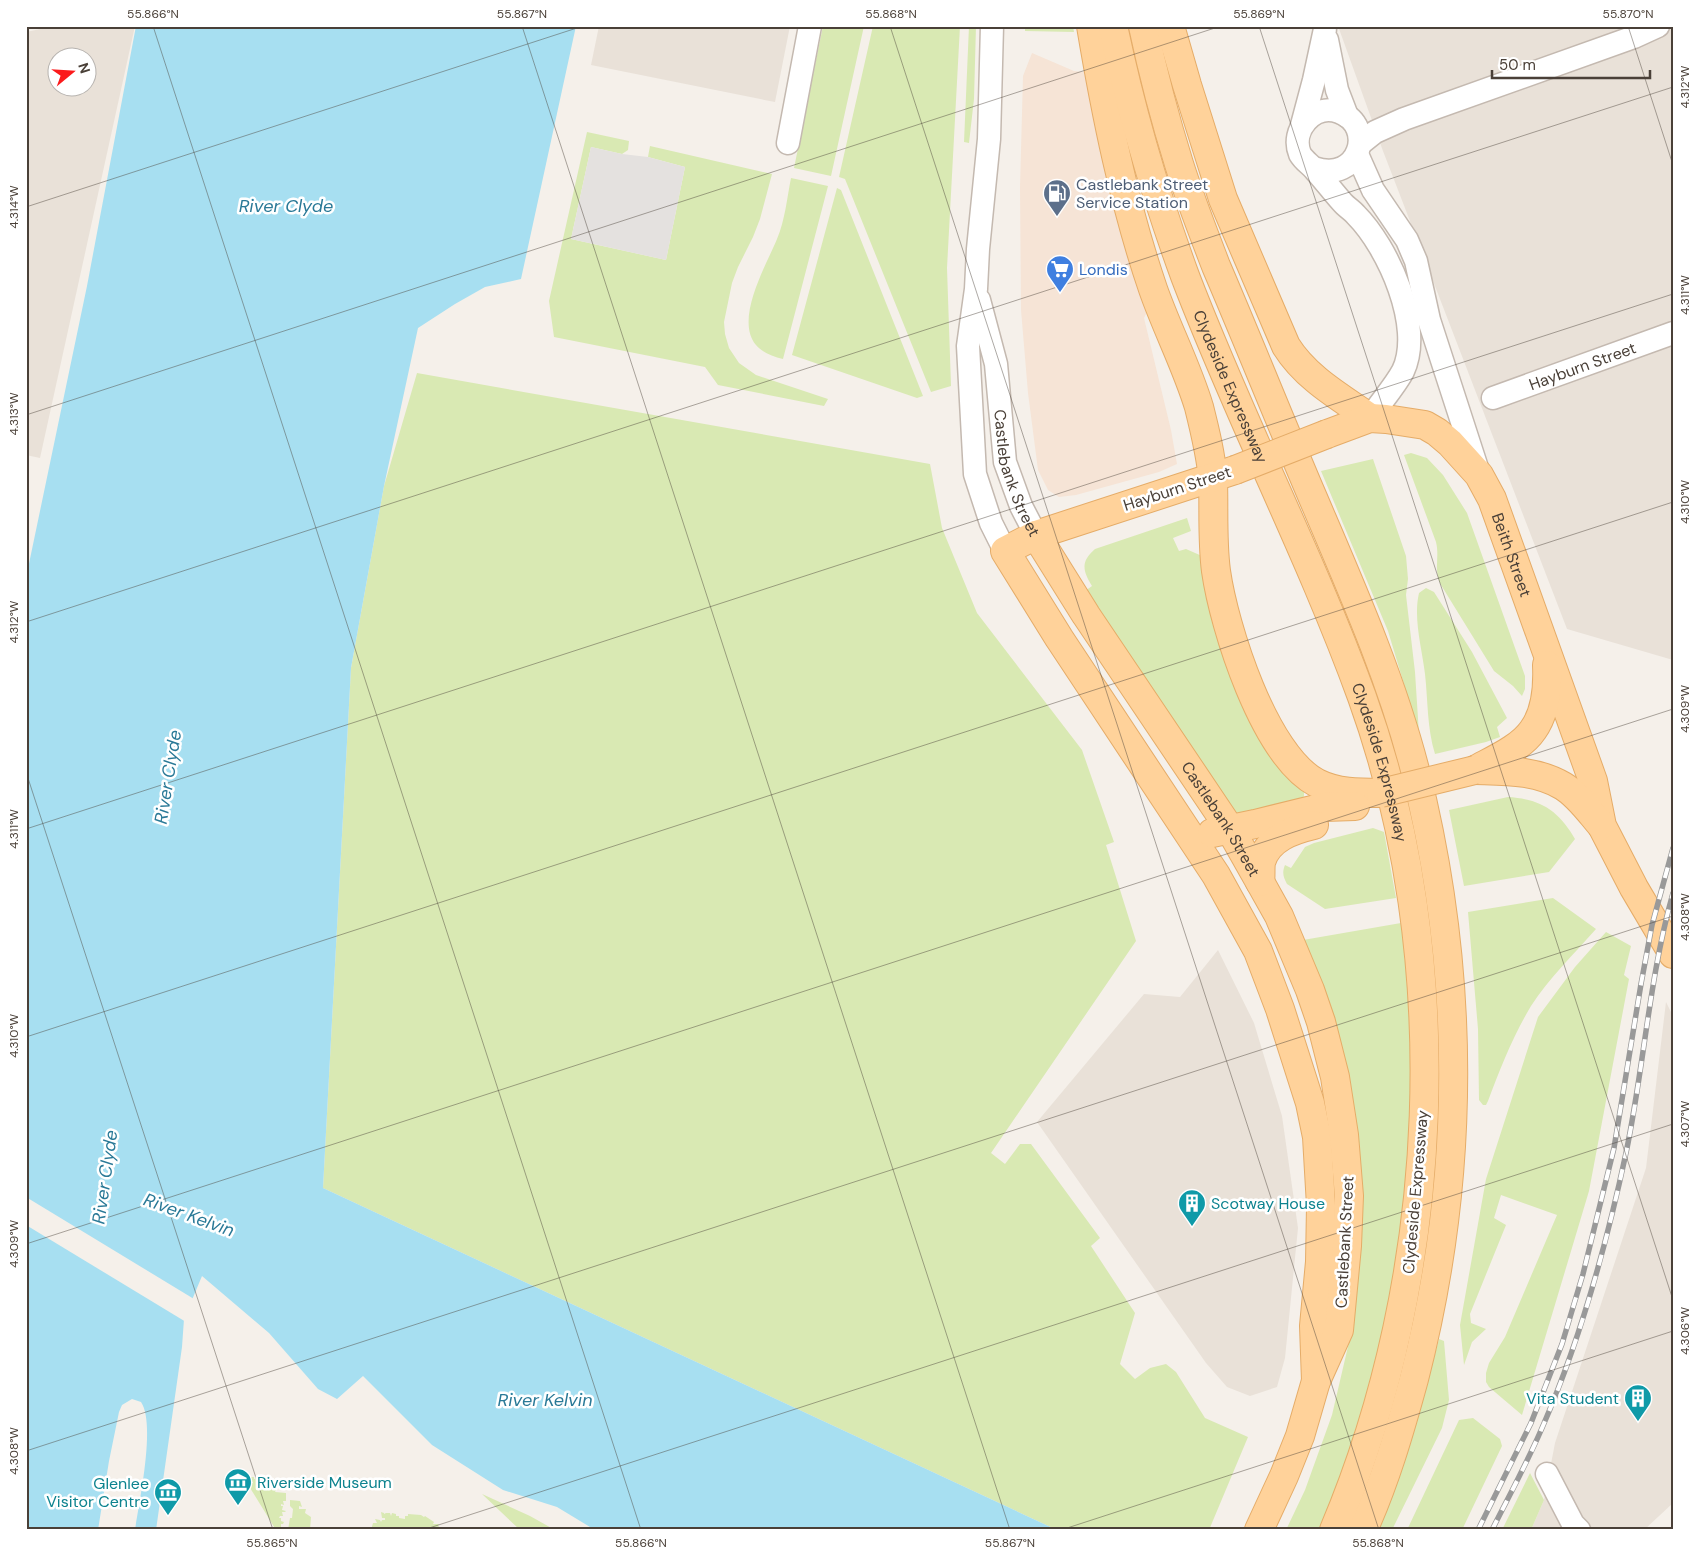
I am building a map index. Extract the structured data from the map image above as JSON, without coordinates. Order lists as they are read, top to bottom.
{
  "streets": {
    "main road": [
      "Hayburn Street",
      "Clydeside Expressway",
      "Castlebank Street",
      "Beith Street"
    ]
  },
  "crossings": [
    ["Hayburn Street", "Castlebank Street"],
    ["Hayburn Street", "Beith Street"]
  ],
  "water": ["River Clyde", "River Kelvin"],
  "places": {
    "fuel station": ["Castlebank Street Service Station"],
    "supermarket": ["Londis"],
    "building": ["Scotway House", "Vita Student"],
    "museum": ["Riverside Museum", "Glenlee Visitor Centre"]
  },
  "scale_bar": "50 m",
  "north": "right",
  "coordinates": [
    "55.866°N",
    "55.867°N",
    "55.868°N",
    "55.869°N",
    "55.870°N",
    "4.312°W",
    "4.314°W",
    "4.311°W",
    "4.313°W",
    "4.310°W",
    "4.309°W",
    "4.308°W",
    "4.307°W",
    "4.306°W",
    "55.865°N"
  ]
}
